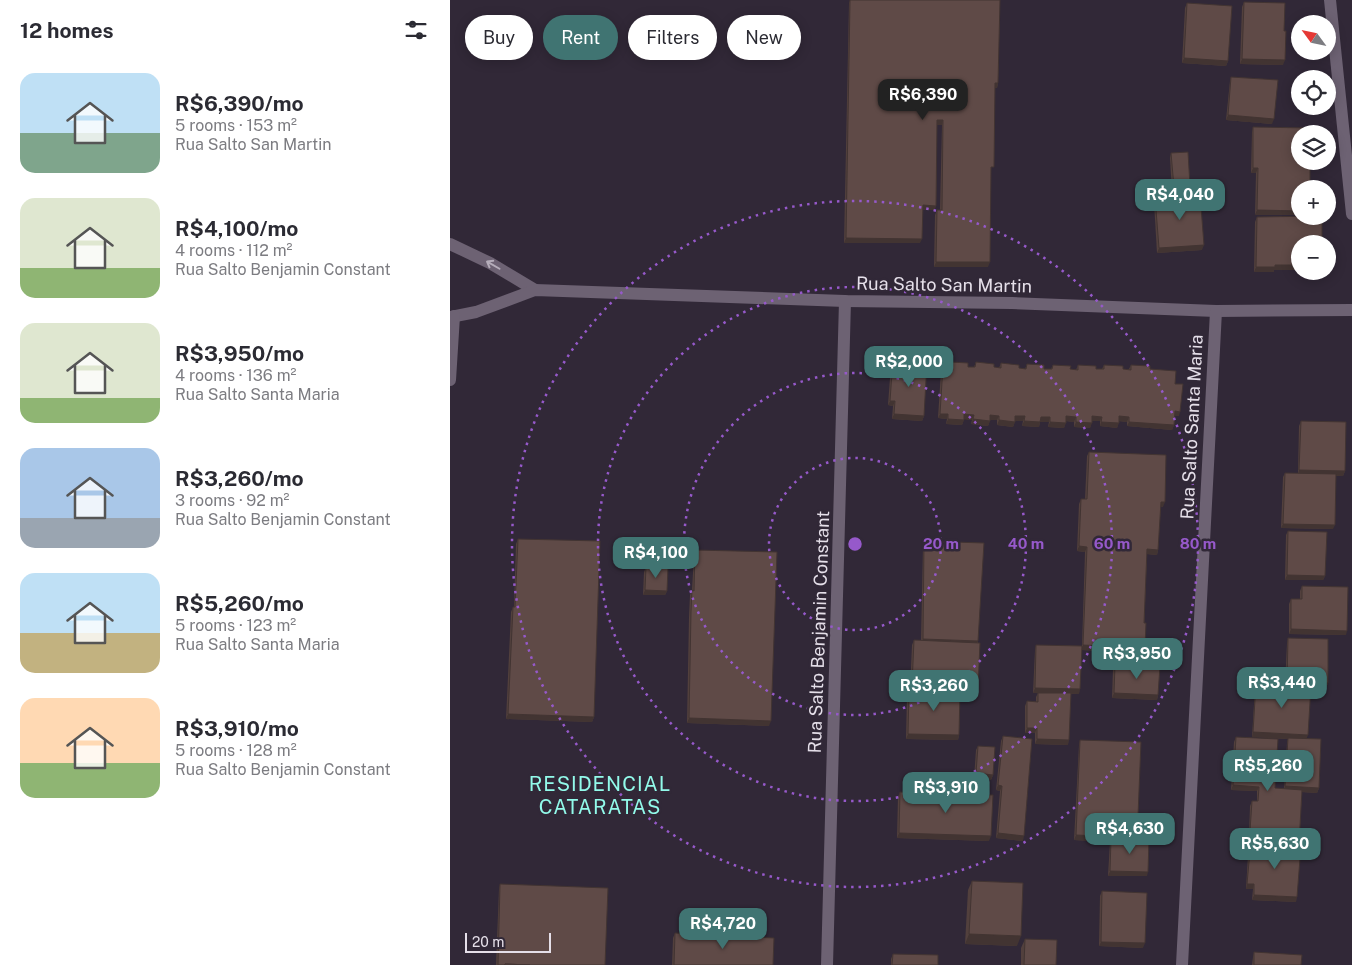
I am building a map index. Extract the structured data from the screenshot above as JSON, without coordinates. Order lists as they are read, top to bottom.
{
  "streets": {
    "street": ["Rua Salto San Martin", "Rua Salto Santa Maria", "Rua Salto Benjamin Constant"]
  },
  "crossings": [
    ["Rua Salto San Martin", "Rua Salto Santa Maria"],
    ["Rua Salto San Martin", "Rua Salto Benjamin Constant"]
  ],
  "districts": ["RESIDENCIAL CATARATAS"],
  "scale_bar": "20 m",
  "north": "top left",
  "page": {
    "heading": "12 homes",
    "map_buttons": ["+", "−"],
    "chip": [
      "Buy",
      "Rent",
      "Filters",
      "New"
    ],
    "list": [
      {
        "name": "R$6,390/mo",
        "note": "5 rooms · 153 m² · Rua Salto San Martin"
      },
      {
        "name": "R$4,100/mo",
        "note": "4 rooms · 112 m² · Rua Salto Benjamin Constant"
      },
      {
        "name": "R$3,950/mo",
        "note": "4 rooms · 136 m² · Rua Salto Santa Maria"
      },
      {
        "name": "R$3,260/mo",
        "note": "3 rooms · 92 m² · Rua Salto Benjamin Constant"
      },
      {
        "name": "R$5,260/mo",
        "note": "5 rooms · 123 m² · Rua Salto Santa Maria"
      },
      {
        "name": "R$3,910/mo",
        "note": "5 rooms · 128 m² · Rua Salto Benjamin Constant"
      }
    ],
    "price": [
      "R$6,390",
      "R$4,040",
      "R$2,000",
      "R$4,100",
      "R$3,950",
      "R$3,440",
      "R$3,260",
      "R$5,260",
      "R$3,910",
      "R$4,630",
      "R$5,630",
      "R$4,720"
    ],
    "scale": "20 m"
  },
  "rings": [
    "20 m",
    "40 m",
    "60 m",
    "80 m"
  ]
}
